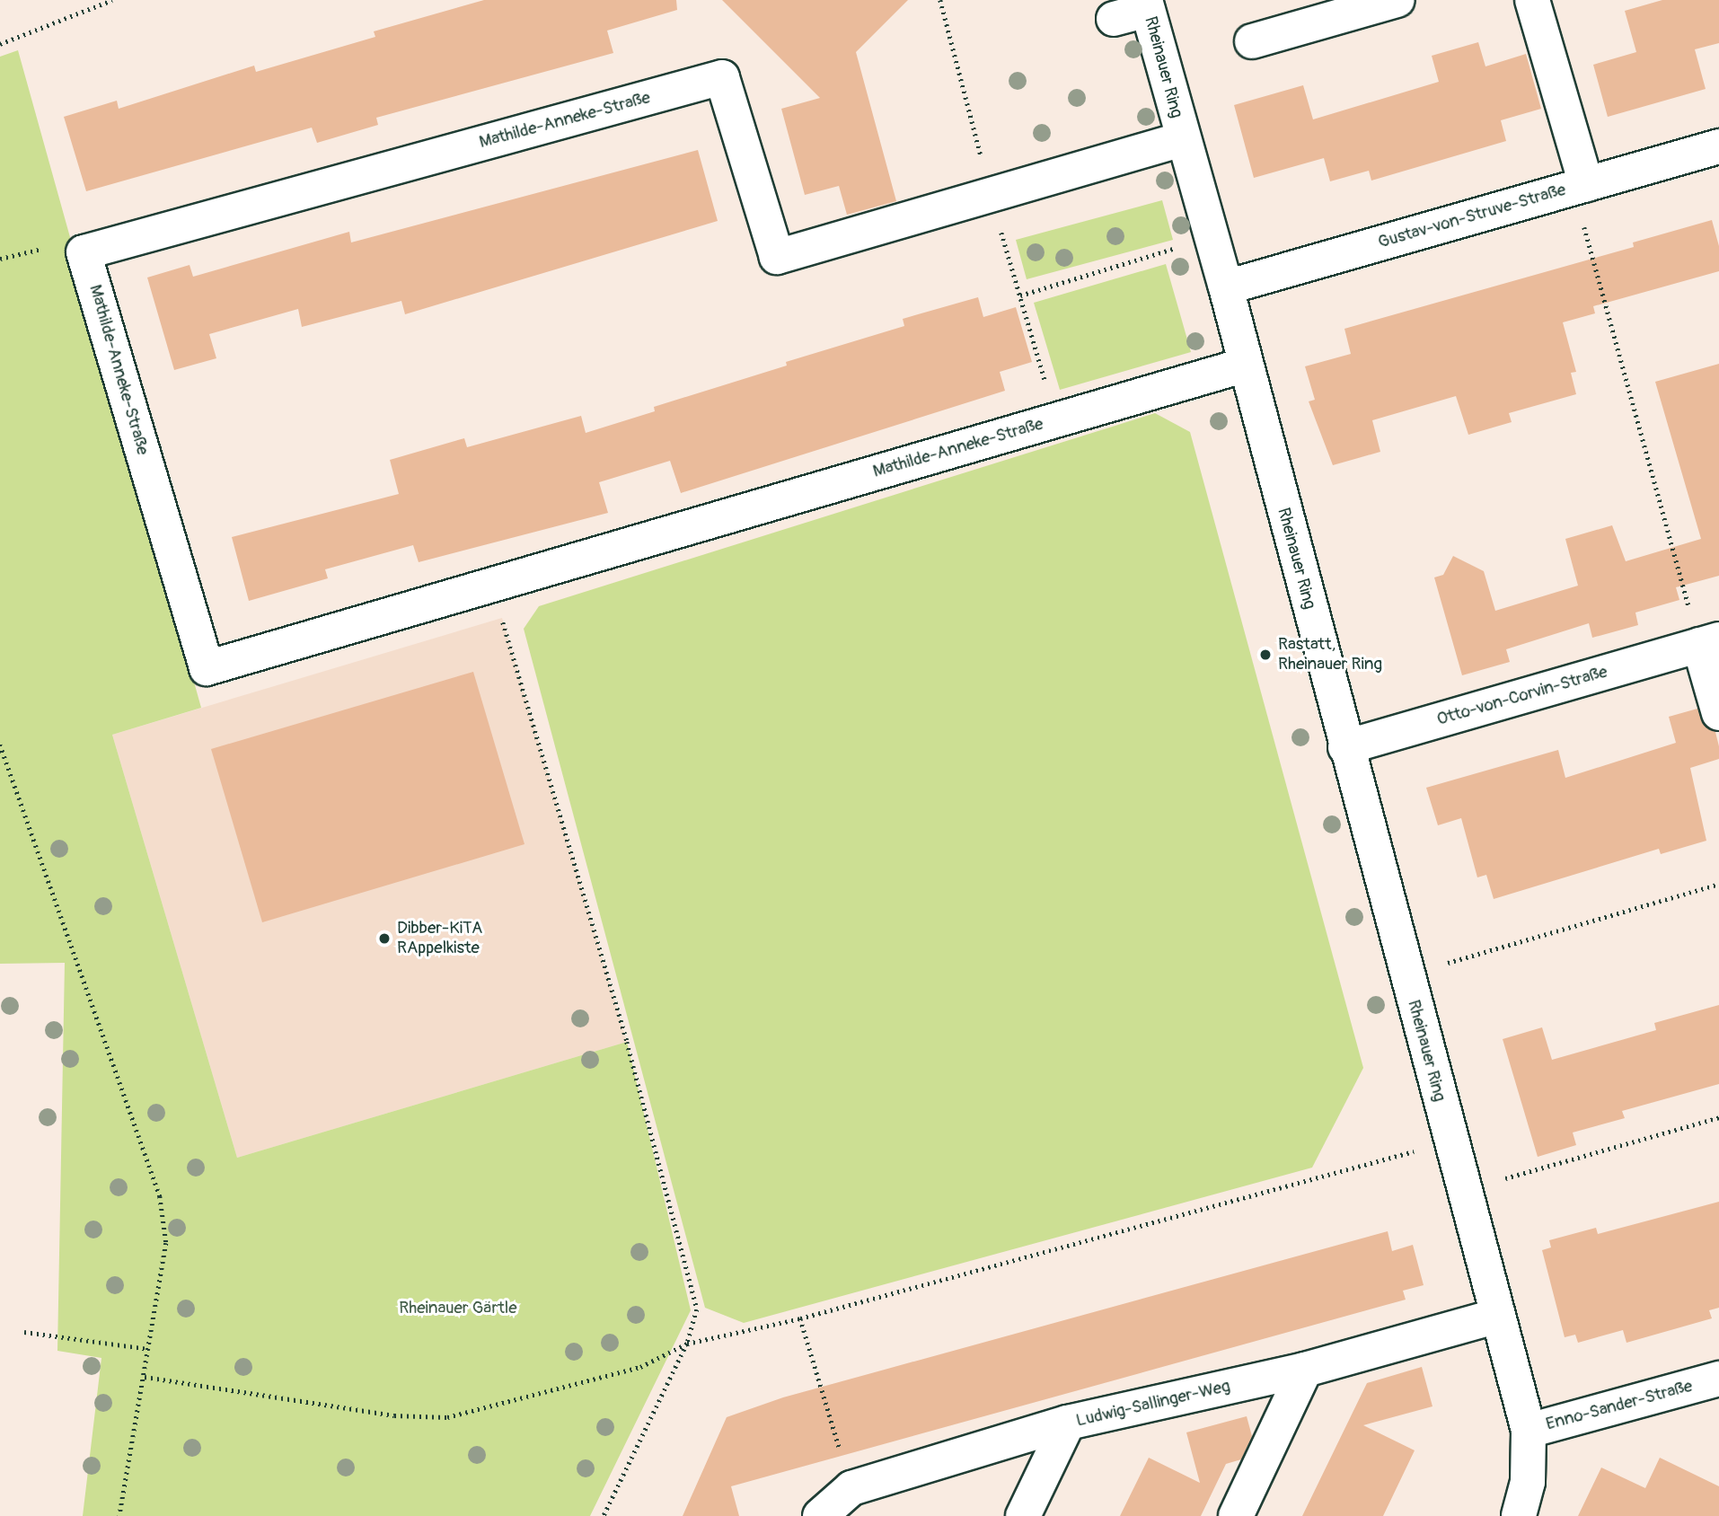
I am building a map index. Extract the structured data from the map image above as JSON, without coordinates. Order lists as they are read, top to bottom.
{
  "streets": {
    "street": [
      "Rheinauer Ring",
      "Mathilde-Anneke-Straße",
      "Gustav-von-Struve-Straße",
      "Otto-von-Corvin-Straße",
      "Ludwig-Sallinger-Weg",
      "Enno-Sander-Straße"
    ]
  },
  "crossings": [
    ["Rheinauer Ring", "Mathilde-Anneke-Straße"],
    ["Rheinauer Ring", "Gustav-von-Struve-Straße"],
    ["Rheinauer Ring", "Otto-von-Corvin-Straße"],
    ["Rheinauer Ring", "Ludwig-Sallinger-Weg"],
    ["Rheinauer Ring", "Enno-Sander-Straße"]
  ],
  "parks": ["Rheinauer Gärtle"],
  "places": ["Rastatt, Rheinauer Ring", "Dibber-KiTA RAppelkiste"]
}
